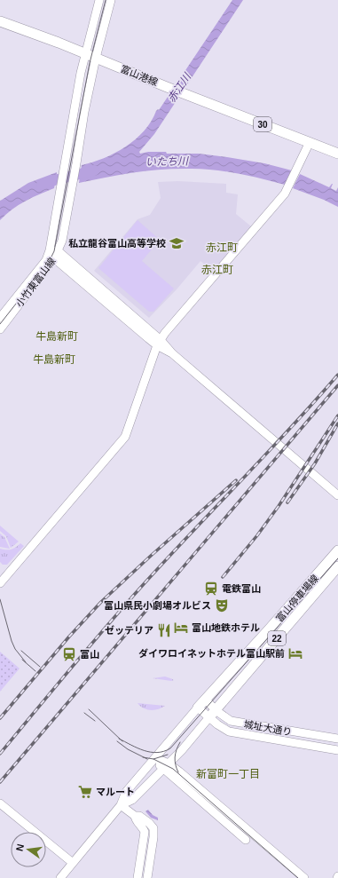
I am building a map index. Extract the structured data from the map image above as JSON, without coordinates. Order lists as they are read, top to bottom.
{
  "streets": {
    "main road": [
      "富山港線",
      "30",
      "富山停車場線",
      "22"
    ],
    "street": ["小竹東富山線", "城址大通り"]
  },
  "crossings": [
    ["富山港線", "小竹東富山線"],
    ["富山停車場線", "城址大通り"]
  ],
  "districts": [
    "赤江町",
    "赤江町",
    "牛島新町",
    "牛島新町",
    "新富町一丁目"
  ],
  "water": ["赤江川", "いたち川"],
  "places": {
    "school or university": ["私立龍谷富山高等学校"],
    "station": ["電鉄富山", "富山"],
    "theatre": ["富山県民小劇場オルビス"],
    "hotel": ["富山地鉄ホテル", "ダイワロイネットホテル富山駅前"],
    "restaurant": ["ゼッテリア"],
    "supermarket": ["マルート"]
  },
  "north": "left"
}
